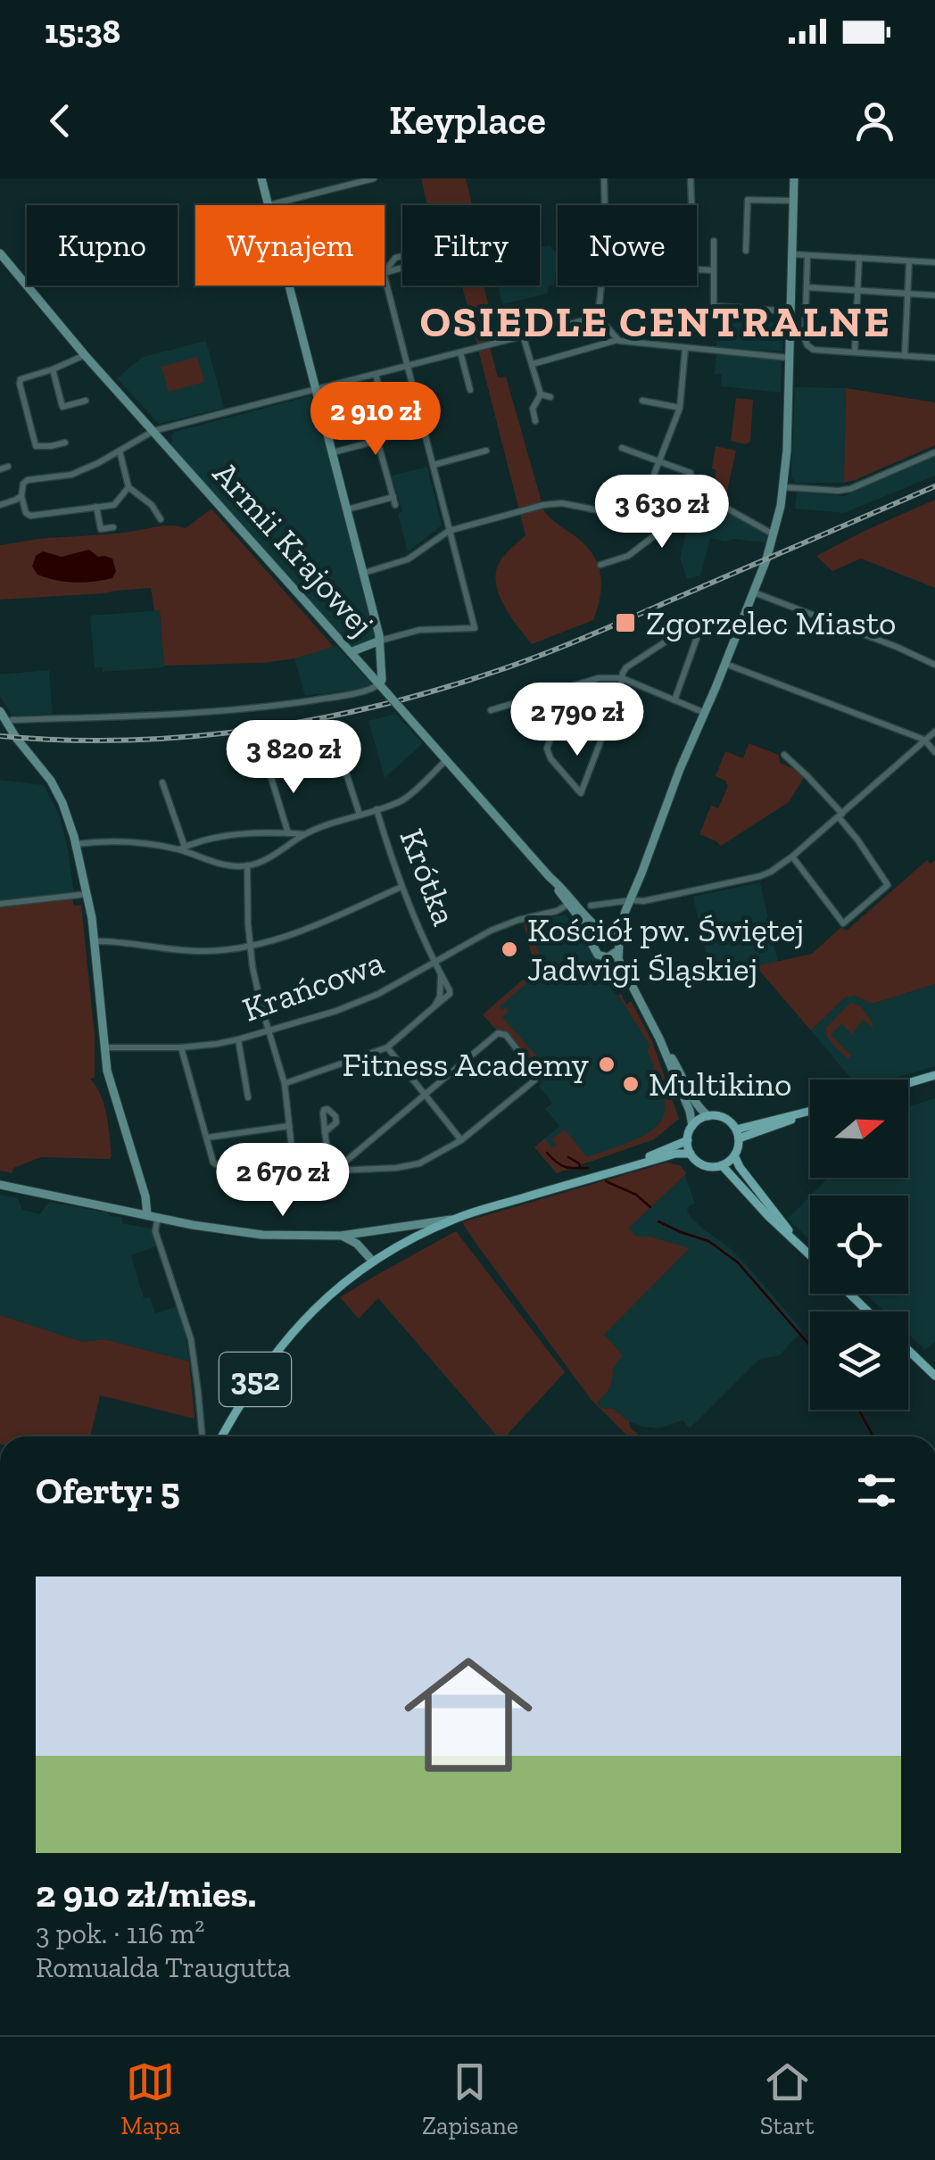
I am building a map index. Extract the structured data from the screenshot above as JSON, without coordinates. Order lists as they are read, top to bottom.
{
  "streets": {
    "main road": ["Armii Krajowej", "352"],
    "street": ["Krótka", "Krańcowa"]
  },
  "crossings": [
    ["Armii Krajowej", "Krańcowa"],
    ["Krótka", "Krańcowa"]
  ],
  "districts": ["OSIEDLE CENTRALNE"],
  "places": {
    "transit": ["Zgorzelec Miasto"],
    "other": ["Kościół pw. Świętej Jadwigi Śląskiej", "Fitness Academy", "Multikino"]
  },
  "north": "right",
  "page": {
    "status": "15:38",
    "header": "Keyplace",
    "chip": [
      "Kupno",
      "Wynajem",
      "Filtry",
      "Nowe"
    ],
    "price": [
      "2 910 zł",
      "3 630 zł",
      "2 790 zł",
      "3 820 zł",
      "2 670 zł"
    ],
    "heading": "Oferty: 5",
    "list": [
      {
        "name": "2 910 zł/mies.",
        "note": "3 pok. · 116 m² · Romualda Traugutta"
      }
    ],
    "tabs": ["Mapa", "Zapisane", "Start"]
  }
}
